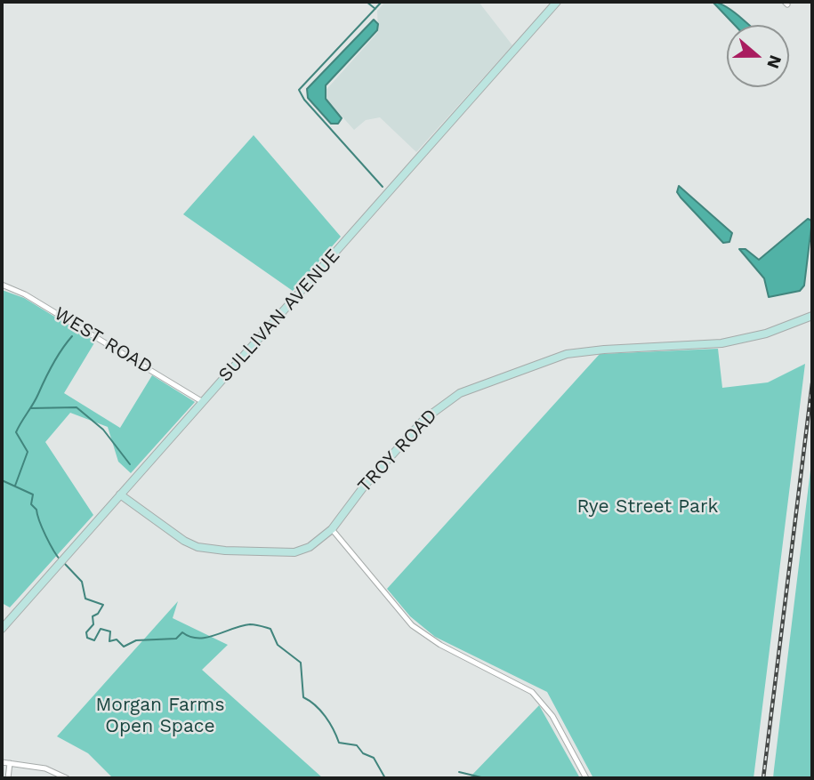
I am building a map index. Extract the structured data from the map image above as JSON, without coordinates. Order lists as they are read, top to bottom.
{
  "streets": {
    "main road": ["SULLIVAN AVENUE", "TROY ROAD"],
    "street": ["WEST ROAD"]
  },
  "crossings": [
    ["SULLIVAN AVENUE", "WEST ROAD"],
    ["SULLIVAN AVENUE", "TROY ROAD"]
  ],
  "parks": ["Rye Street Park", "Morgan Farms Open Space"],
  "north": "right"
}
